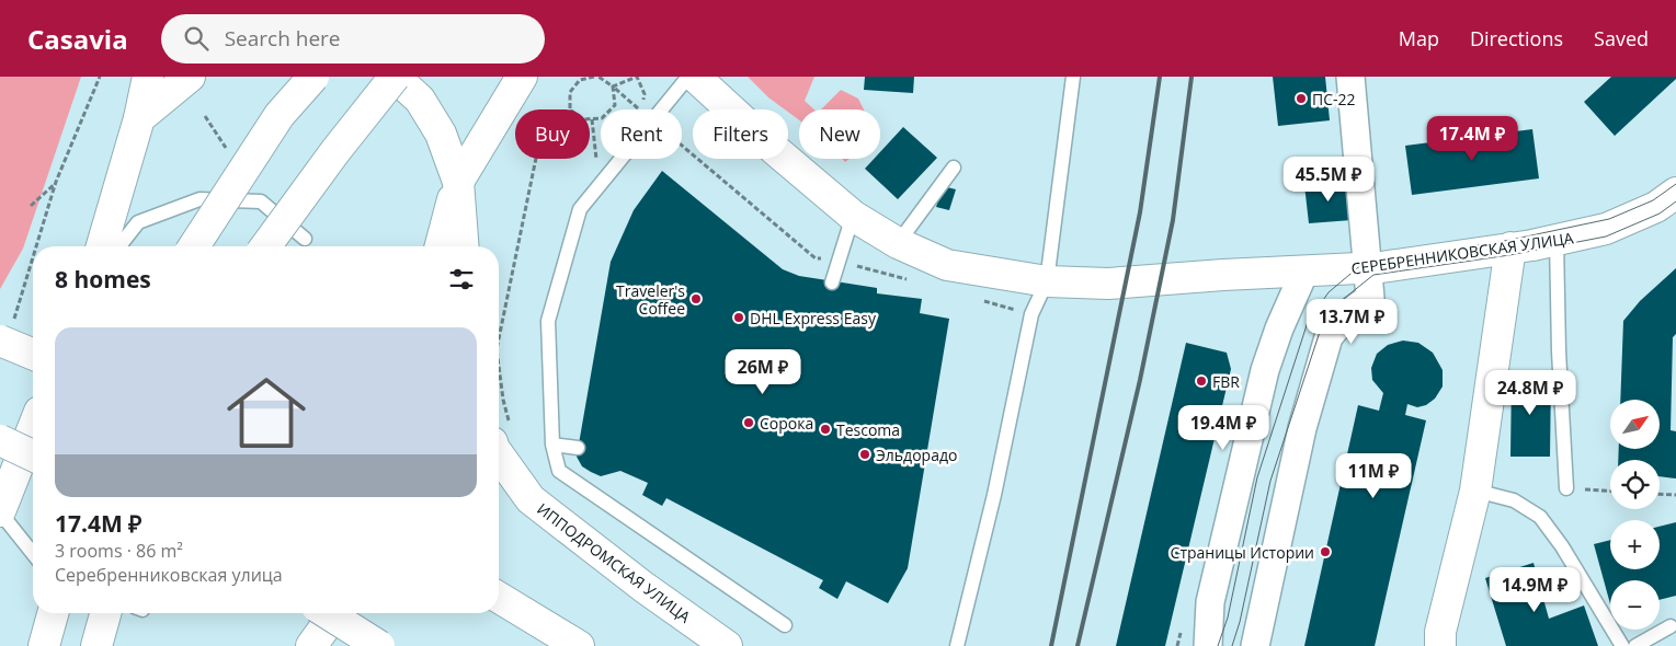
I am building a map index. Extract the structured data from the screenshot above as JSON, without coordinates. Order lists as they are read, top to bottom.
{
  "streets": {
    "main road": ["СЕРЕБРЕННИКОВСКАЯ УЛИЦА", "ИППОДРОМСКАЯ УЛИЦА"]
  },
  "places": [
    "ПС-22",
    "Traveler's Coffee",
    "DHL Express Easy",
    "FBR",
    "Сорока",
    "Tescoma",
    "Эльдорадо",
    "Страницы Истории"
  ],
  "north": "top right",
  "page": {
    "header": "Casavia",
    "search": "Search here",
    "nav": ["Map", "Directions", "Saved"],
    "chip": [
      "Buy",
      "Rent",
      "Filters",
      "New"
    ],
    "price": [
      "17.4M ₽",
      "45.5M ₽",
      "13.7M ₽",
      "26M ₽",
      "24.8M ₽",
      "19.4M ₽",
      "11M ₽",
      "14.9M ₽"
    ],
    "heading": "8 homes",
    "list": [
      {
        "name": "17.4M ₽",
        "note": "3 rooms · 86 m² · Серебренниковская улица"
      }
    ],
    "map_buttons": ["+", "−"]
  }
}
